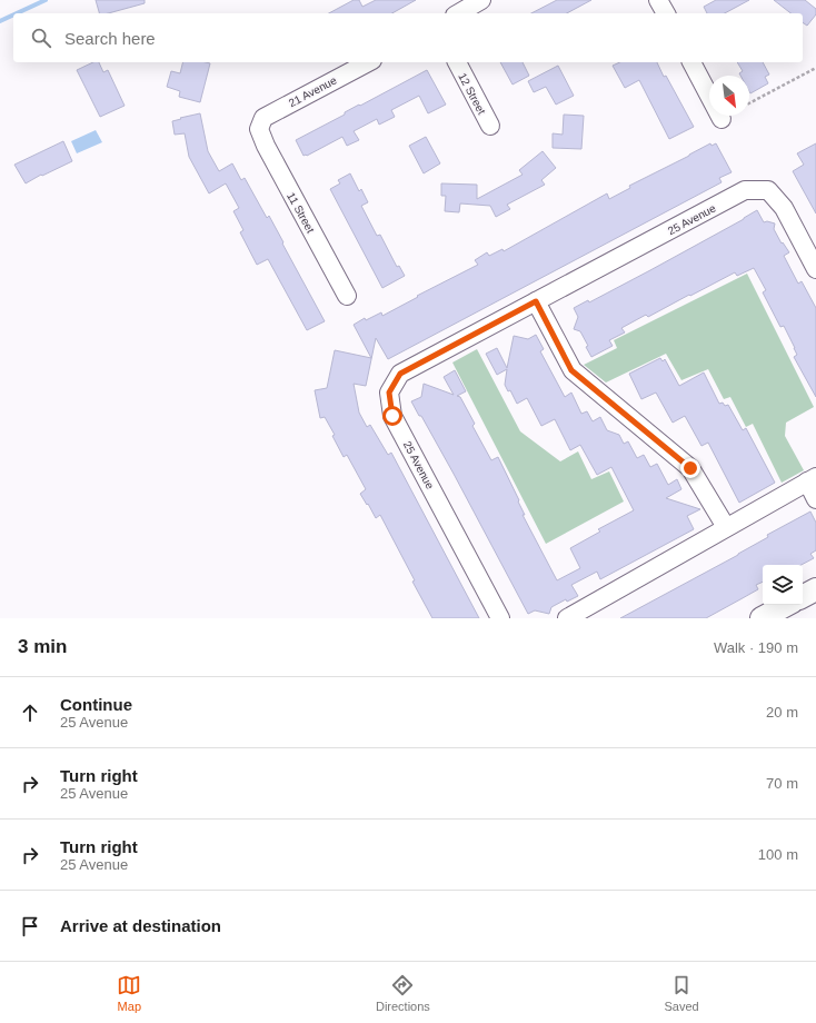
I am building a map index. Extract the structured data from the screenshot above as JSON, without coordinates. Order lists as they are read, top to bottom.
{
  "streets": {
    "street": [
      "21 Avenue",
      "12 Street",
      "11 Street",
      "25 Avenue"
    ]
  },
  "crossings": [
    ["21 Avenue", "11 Street"]
  ],
  "north": "bottom right",
  "page": {
    "search": "Search here",
    "heading": ["3 min", "Walk · 190 m"],
    "list": [
      ["Continue", "25 Avenue", "20 m"],
      ["Turn right", "25 Avenue", "70 m"],
      ["Turn right", "25 Avenue", "100 m"],
      "Arrive at destination"
    ],
    "nav": ["Map", "Directions", "Saved"]
  }
}
